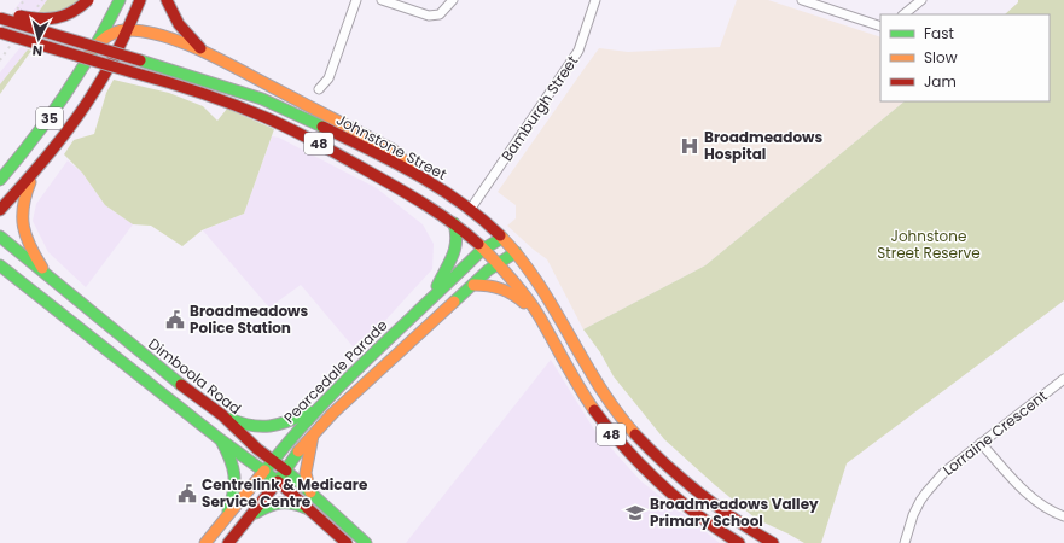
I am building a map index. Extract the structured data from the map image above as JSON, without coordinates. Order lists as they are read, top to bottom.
{
  "streets": {
    "main road": [
      "35",
      "48",
      "Johnstone Street",
      "Pearcedale Parade",
      "Dimboola Road"
    ],
    "street": ["Bamburgh Street", "Lorraine Crescent"]
  },
  "crossings": [
    ["Bamburgh Street", "Johnstone Street"],
    ["48", "Pearcedale Parade"],
    ["Johnstone Street", "Pearcedale Parade"],
    ["Pearcedale Parade", "Dimboola Road"]
  ],
  "parks": ["Johnstone Street Reserve"],
  "places": {
    "hospital": ["Broadmeadows Hospital"],
    "public building": ["Broadmeadows Police Station", "Centrelink & Medicare Service Centre"],
    "school or university": ["Broadmeadows Valley Primary School"]
  },
  "legend": ["Fast", "Slow", "Jam"],
  "north": "bottom"
}
